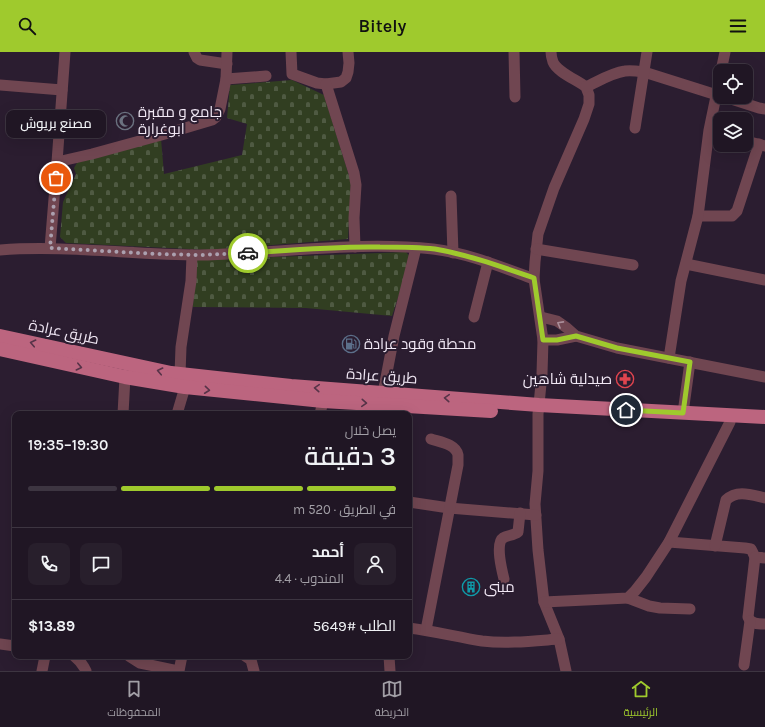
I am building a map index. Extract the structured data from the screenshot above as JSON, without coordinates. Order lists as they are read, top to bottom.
{
  "streets": {
    "main road": ["طريق عرادة"]
  },
  "places": {
    "mosque": ["جامع و مقبرة ابوغرارة"],
    "other": ["مصنع بريوش"],
    "fuel station": ["محطة وقود عرادة"],
    "pharmacy": ["صيدلية شاهين"],
    "building": ["مبنى"]
  },
  "page": {
    "header": "Bitely",
    "bubble": "مصنع بريوش",
    "heading": ["3 دقيقة", "يصل خلال", "19:30–19:35"],
    "panel": [
      "أحمد",
      "المندوب · 4.4",
      "الطلب #5649",
      "$13.89"
    ],
    "bar": "في الطريق · 520 m",
    "tabs": ["الرئيسية", "الخريطة", "المحفوظات"]
  }
}
